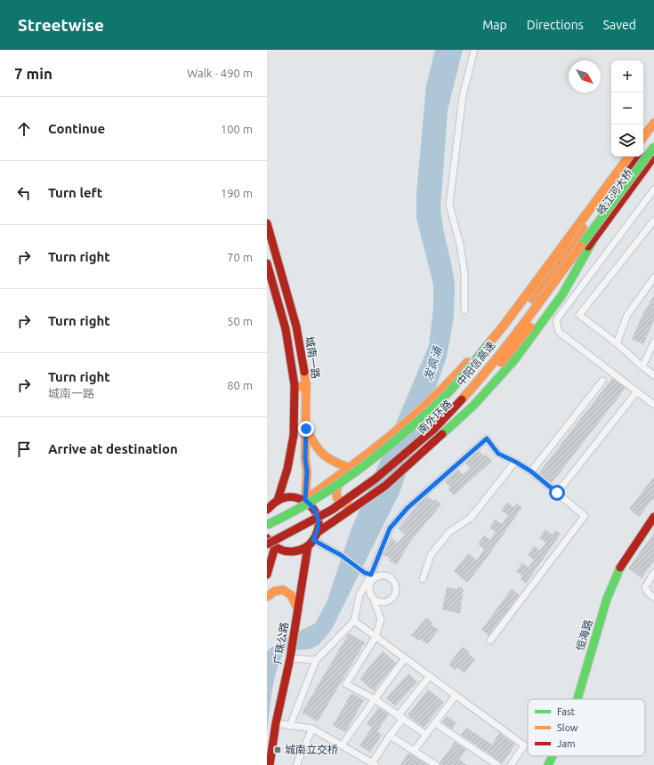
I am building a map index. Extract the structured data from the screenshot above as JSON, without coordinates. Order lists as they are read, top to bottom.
{
  "streets": {
    "main road": [
      "岐江河大桥",
      "城南一路",
      "中阳信高速",
      "南外环路",
      "恒海路",
      "广珠公路"
    ]
  },
  "crossings": [
    ["岐江河大桥", "南外环路"],
    ["城南一路", "广珠公路"]
  ],
  "water": ["发疯涌"],
  "places": {
    "transit": ["城南立交桥"]
  },
  "legend": ["Fast", "Slow", "Jam"],
  "north": "bottom right",
  "page": {
    "header": "Streetwise",
    "nav": ["Map", "Directions", "Saved"],
    "heading": ["7 min", "Walk · 490 m"],
    "map_buttons": ["+", "−"],
    "list": [
      ["Continue", "100 m"],
      ["Turn left", "190 m"],
      ["Turn right", "70 m"],
      ["Turn right", "50 m"],
      ["Turn right", "城南一路", "80 m"],
      "Arrive at destination"
    ]
  }
}
